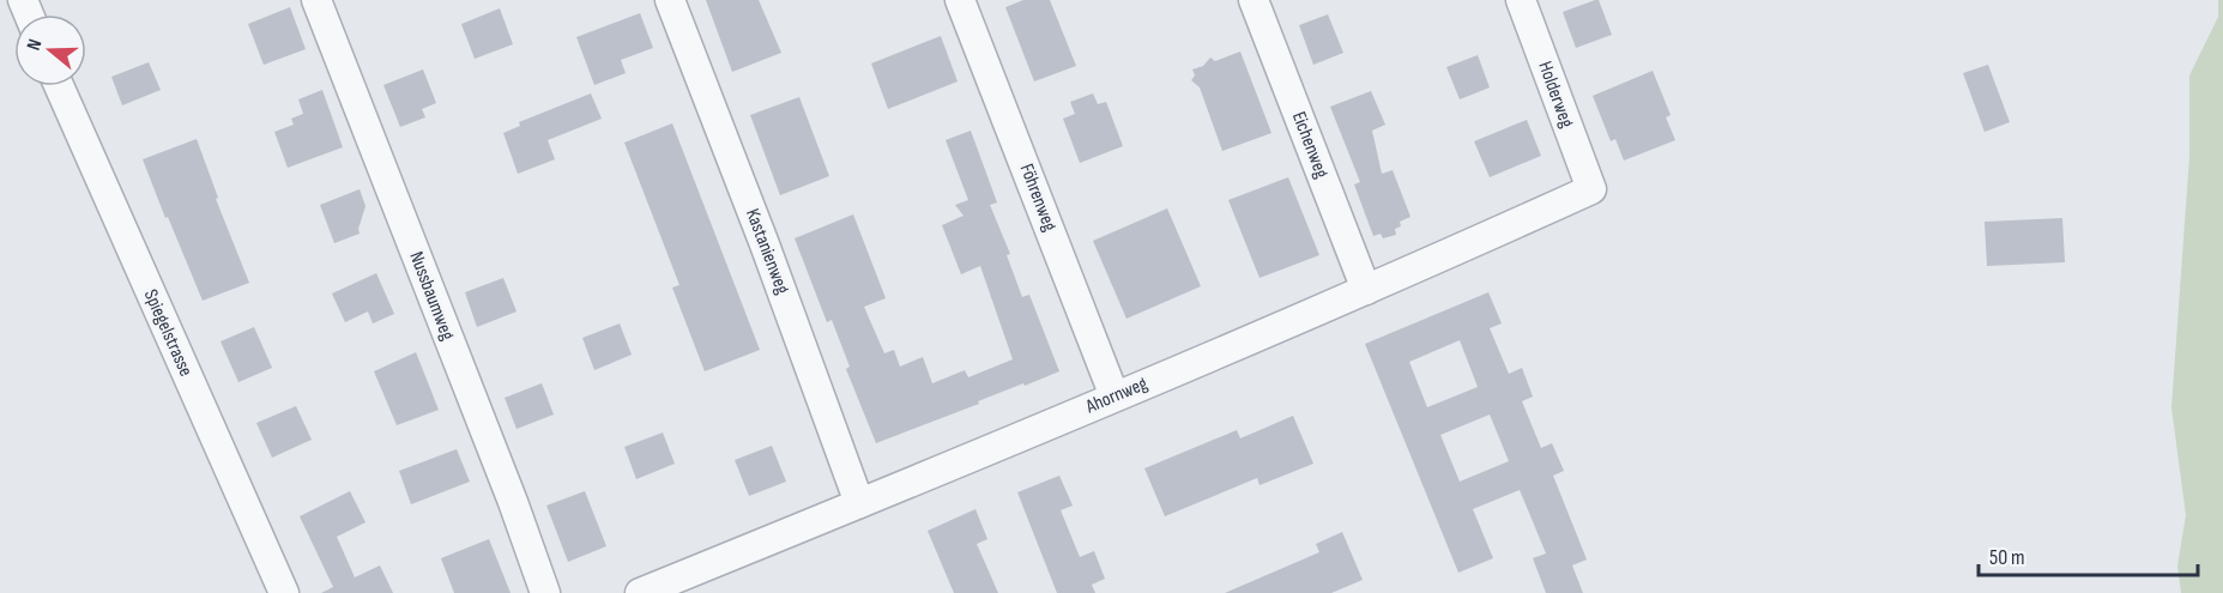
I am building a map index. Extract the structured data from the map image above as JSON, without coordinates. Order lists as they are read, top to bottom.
{
  "streets": {
    "street": [
      "Holderweg",
      "Eichenweg",
      "Föhrenweg",
      "Kastanienweg",
      "Nussbaumweg",
      "Spiegelstrasse",
      "Ahornweg"
    ]
  },
  "crossings": [
    ["Holderweg", "Ahornweg"],
    ["Eichenweg", "Ahornweg"],
    ["Föhrenweg", "Ahornweg"],
    ["Kastanienweg", "Ahornweg"]
  ],
  "scale_bar": "50 m",
  "north": "left"
}
